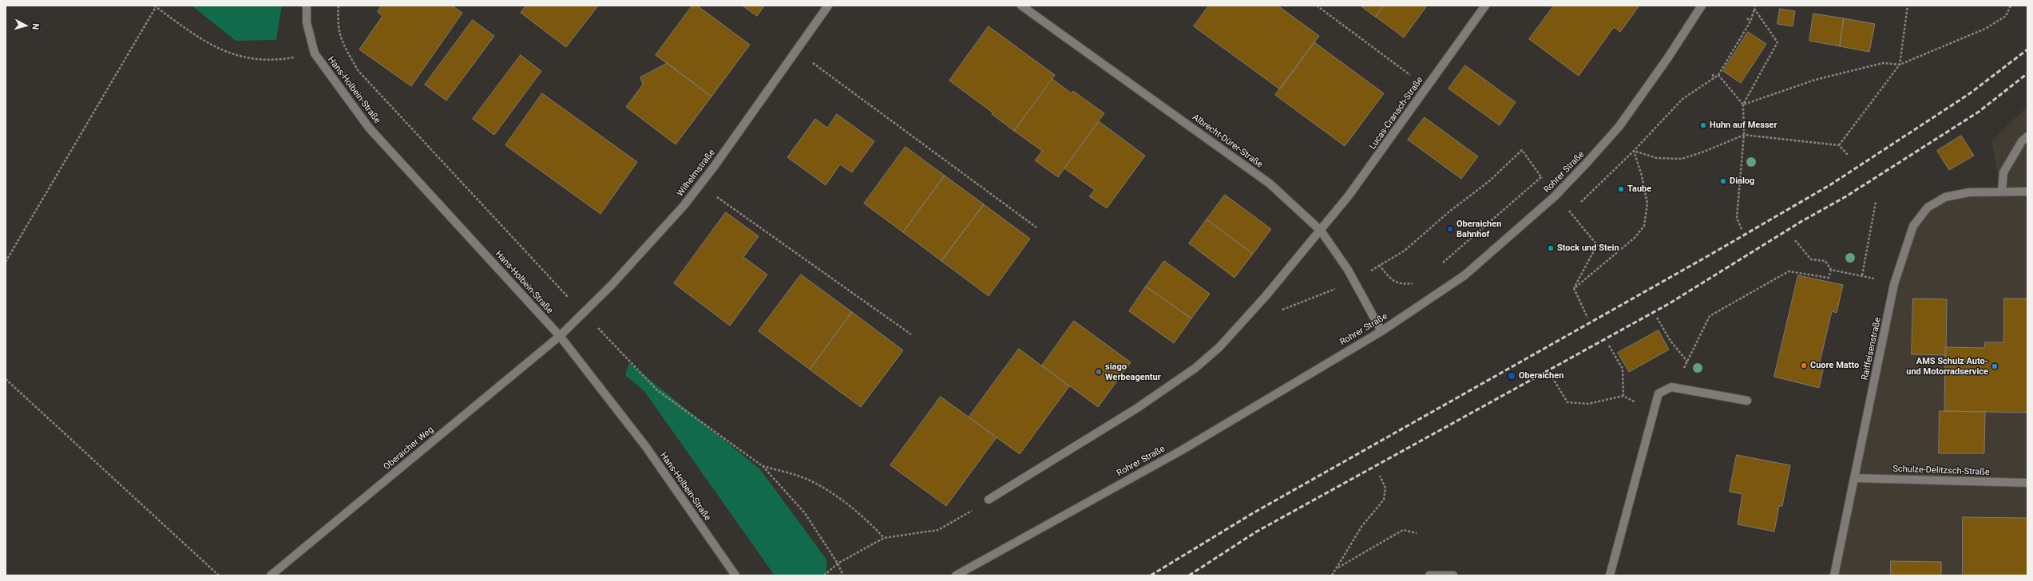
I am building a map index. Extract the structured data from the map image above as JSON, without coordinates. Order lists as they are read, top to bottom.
{
  "streets": {
    "street": [
      "Hans-Holbein-Straße",
      "Lucas-Cranach-Straße",
      "Albrecht-Dürer-Straße",
      "Rohrer Straße",
      "Wilhelmstraße",
      "Raiffeisenstraße",
      "Oberaicher Weg",
      "Schulze-Delitzsch-Straße"
    ]
  },
  "crossings": [
    ["Hans-Holbein-Straße", "Wilhelmstraße"],
    ["Hans-Holbein-Straße", "Oberaicher Weg"],
    ["Lucas-Cranach-Straße", "Albrecht-Dürer-Straße"],
    ["Albrecht-Dürer-Straße", "Rohrer Straße"],
    ["Wilhelmstraße", "Oberaicher Weg"],
    ["Raiffeisenstraße", "Schulze-Delitzsch-Straße"]
  ],
  "places": [
    "Huhn auf Messer",
    "Dialog",
    "Taube",
    "Oberaichen Bahnhof",
    "Stock und Stein",
    "Cuore Matto",
    "AMS Schulz Auto- und Motorradservice",
    "siago Werbeagentur",
    "Oberaichen"
  ],
  "north": "right"
}
